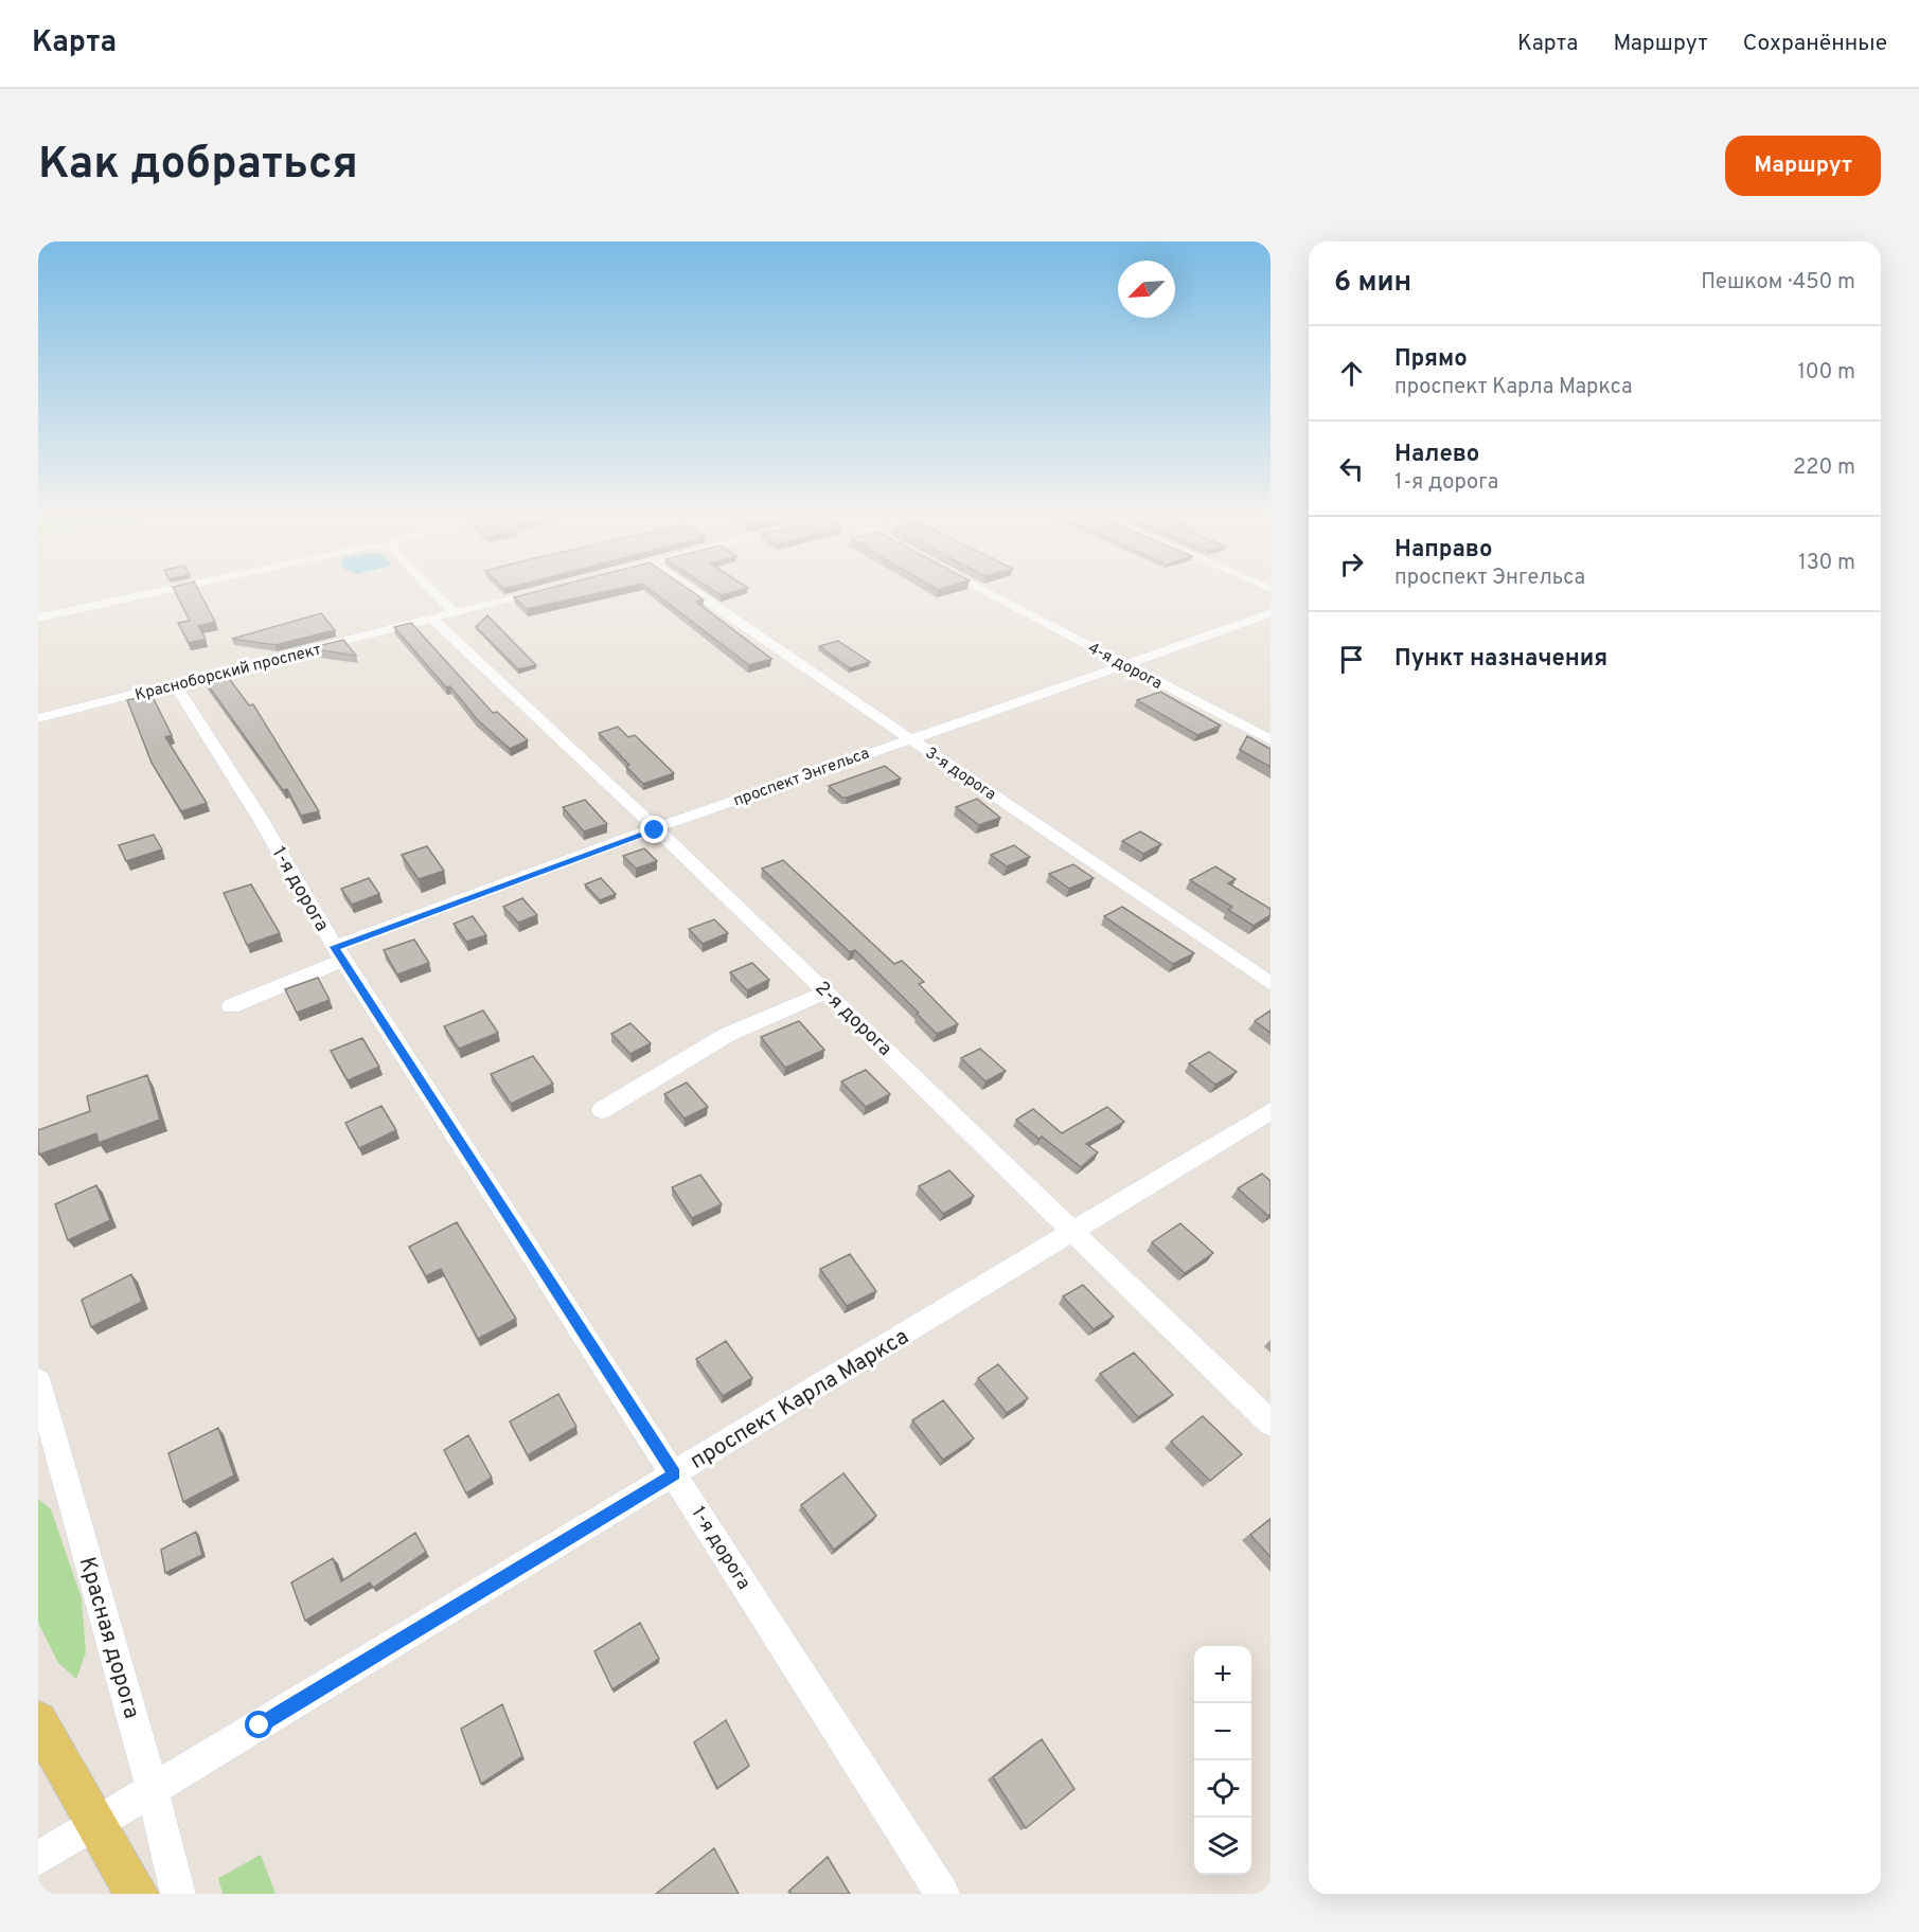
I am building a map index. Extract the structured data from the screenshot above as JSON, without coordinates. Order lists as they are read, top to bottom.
{
  "streets": {
    "street": [
      "4-я дорога",
      "Красноборский проспект",
      "3-я дорога",
      "проспект Энгельса",
      "1-я дорога",
      "2-я дорога",
      "проспект Карла Маркса",
      "Красная дорога"
    ]
  },
  "crossings": [
    ["4-я дорога", "проспект Энгельса"],
    ["Красноборский проспект", "1-я дорога"],
    ["Красноборский проспект", "2-я дорога"],
    ["3-я дорога", "проспект Энгельса"],
    ["проспект Энгельса", "1-я дорога"],
    ["проспект Энгельса", "2-я дорога"],
    ["1-я дорога", "проспект Карла Маркса"],
    ["2-я дорога", "проспект Карла Маркса"],
    ["проспект Карла Маркса", "Красная дорога"]
  ],
  "north": "bottom left",
  "page": {
    "header": "Карта",
    "nav": ["Карта", "Маршрут", "Сохранённые"],
    "buttons": "Маршрут",
    "title": "Как добраться",
    "heading": ["6 мин", "Пешком · 450 m"],
    "list": [
      ["Прямо", "проспект Карла Маркса", "100 m"],
      ["Налево", "1-я дорога", "220 m"],
      ["Направо", "проспект Энгельса", "130 m"],
      "Пункт назначения"
    ],
    "map_buttons": ["+", "−"]
  }
}
